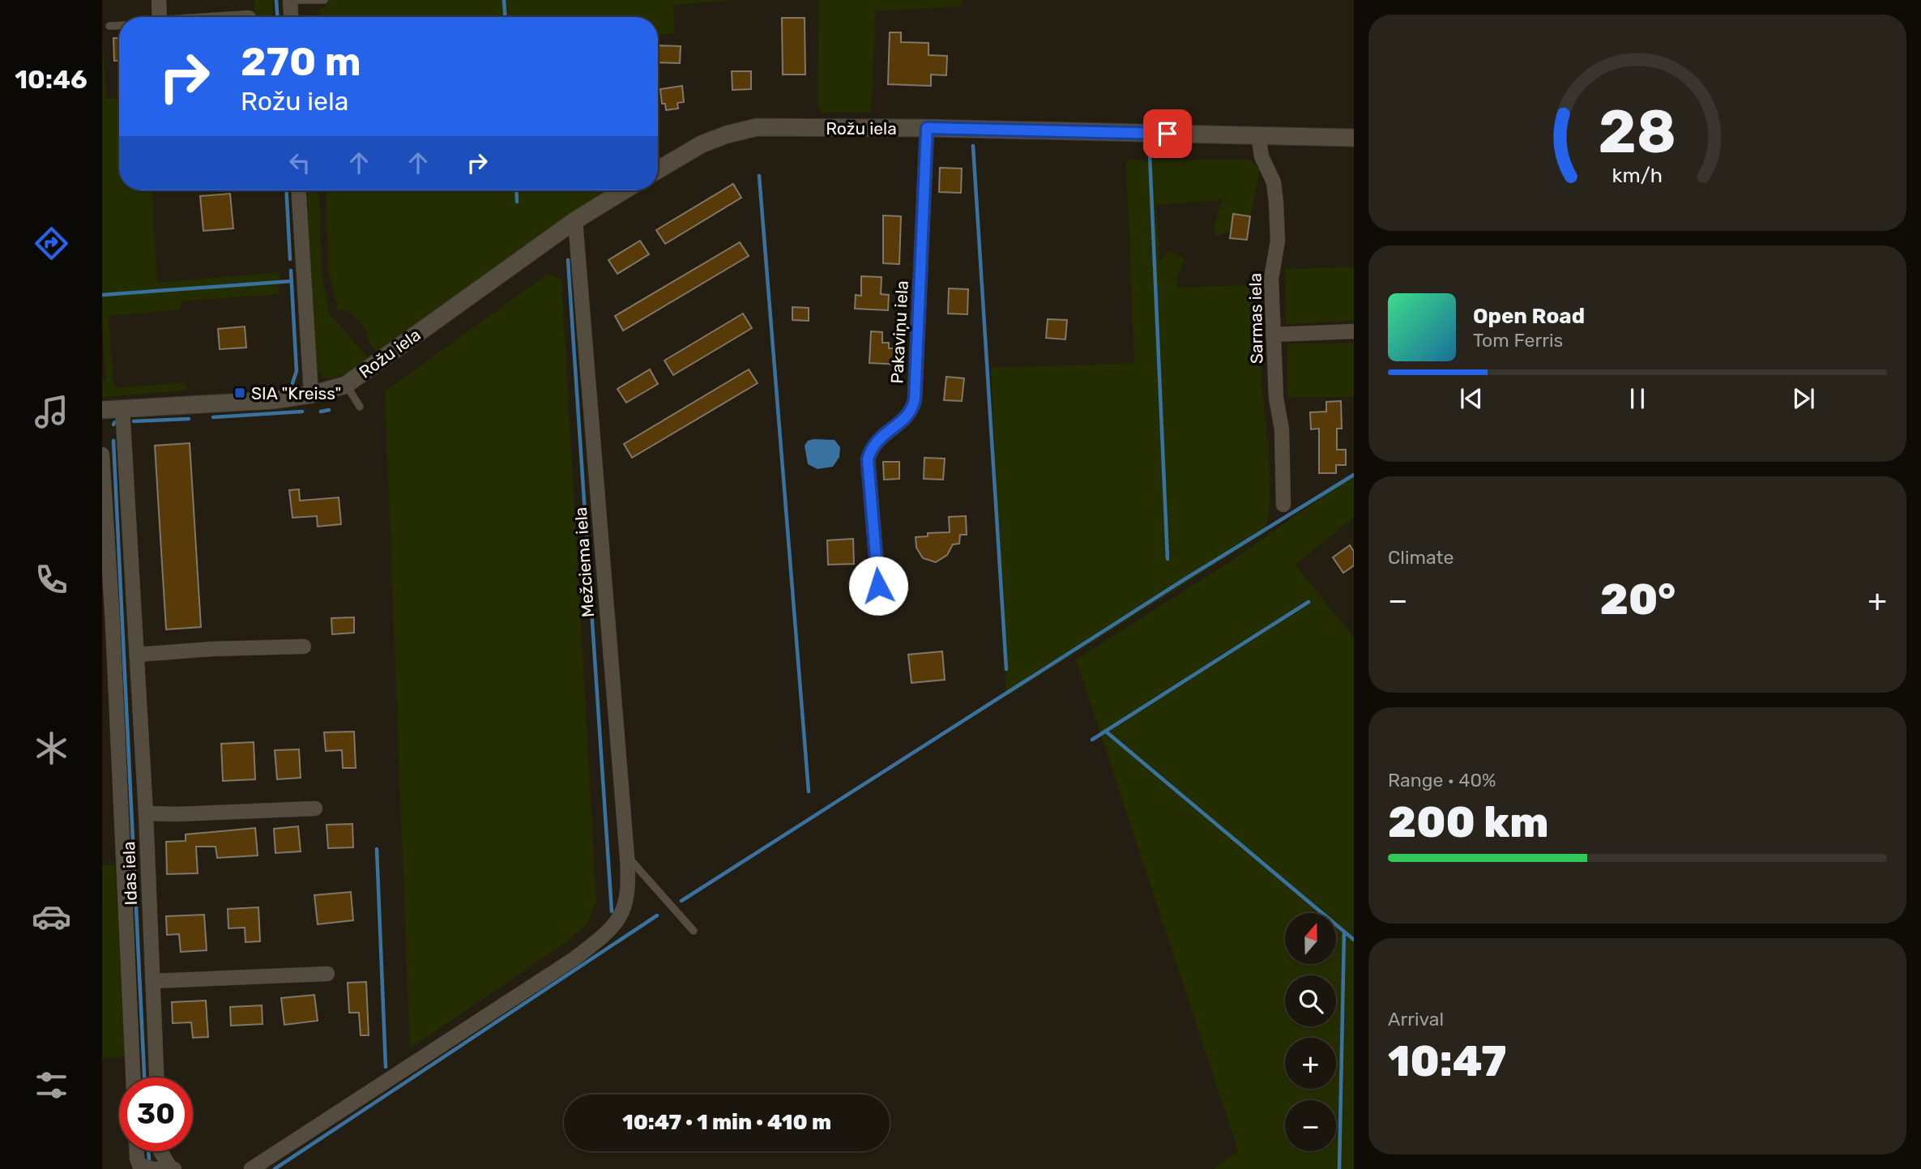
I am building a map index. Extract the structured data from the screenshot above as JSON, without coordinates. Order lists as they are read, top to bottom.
{
  "streets": {
    "street": [
      "Rožu iela",
      "Sarmas iela",
      "Pakaviņu iela",
      "Mežciema iela",
      "Idas iela"
    ]
  },
  "crossings": [
    ["Rožu iela", "Sarmas iela"],
    ["Rožu iela", "Pakaviņu iela"],
    ["Rožu iela", "Mežciema iela"],
    ["Rožu iela", "Idas iela"]
  ],
  "places": {
    "transit": ["SIA \"Kreiss\""]
  },
  "north": "top",
  "page": {
    "tabs": "10:46",
    "turn": ["270 m", "Rožu iela"],
    "song": ["Open Road", "Tom Ferris"],
    "tile": [
      "Climate",
      ["Range · 40%", "200 km"],
      ["Arrival", "10:47"]
    ],
    "heat": ["−", "20°", "+"],
    "map_buttons": ["+", "−"],
    "limit": "30",
    "trip": "10:47 · 1 min · 410 m",
    "gauge": ["28", "km/h"]
  }
}
